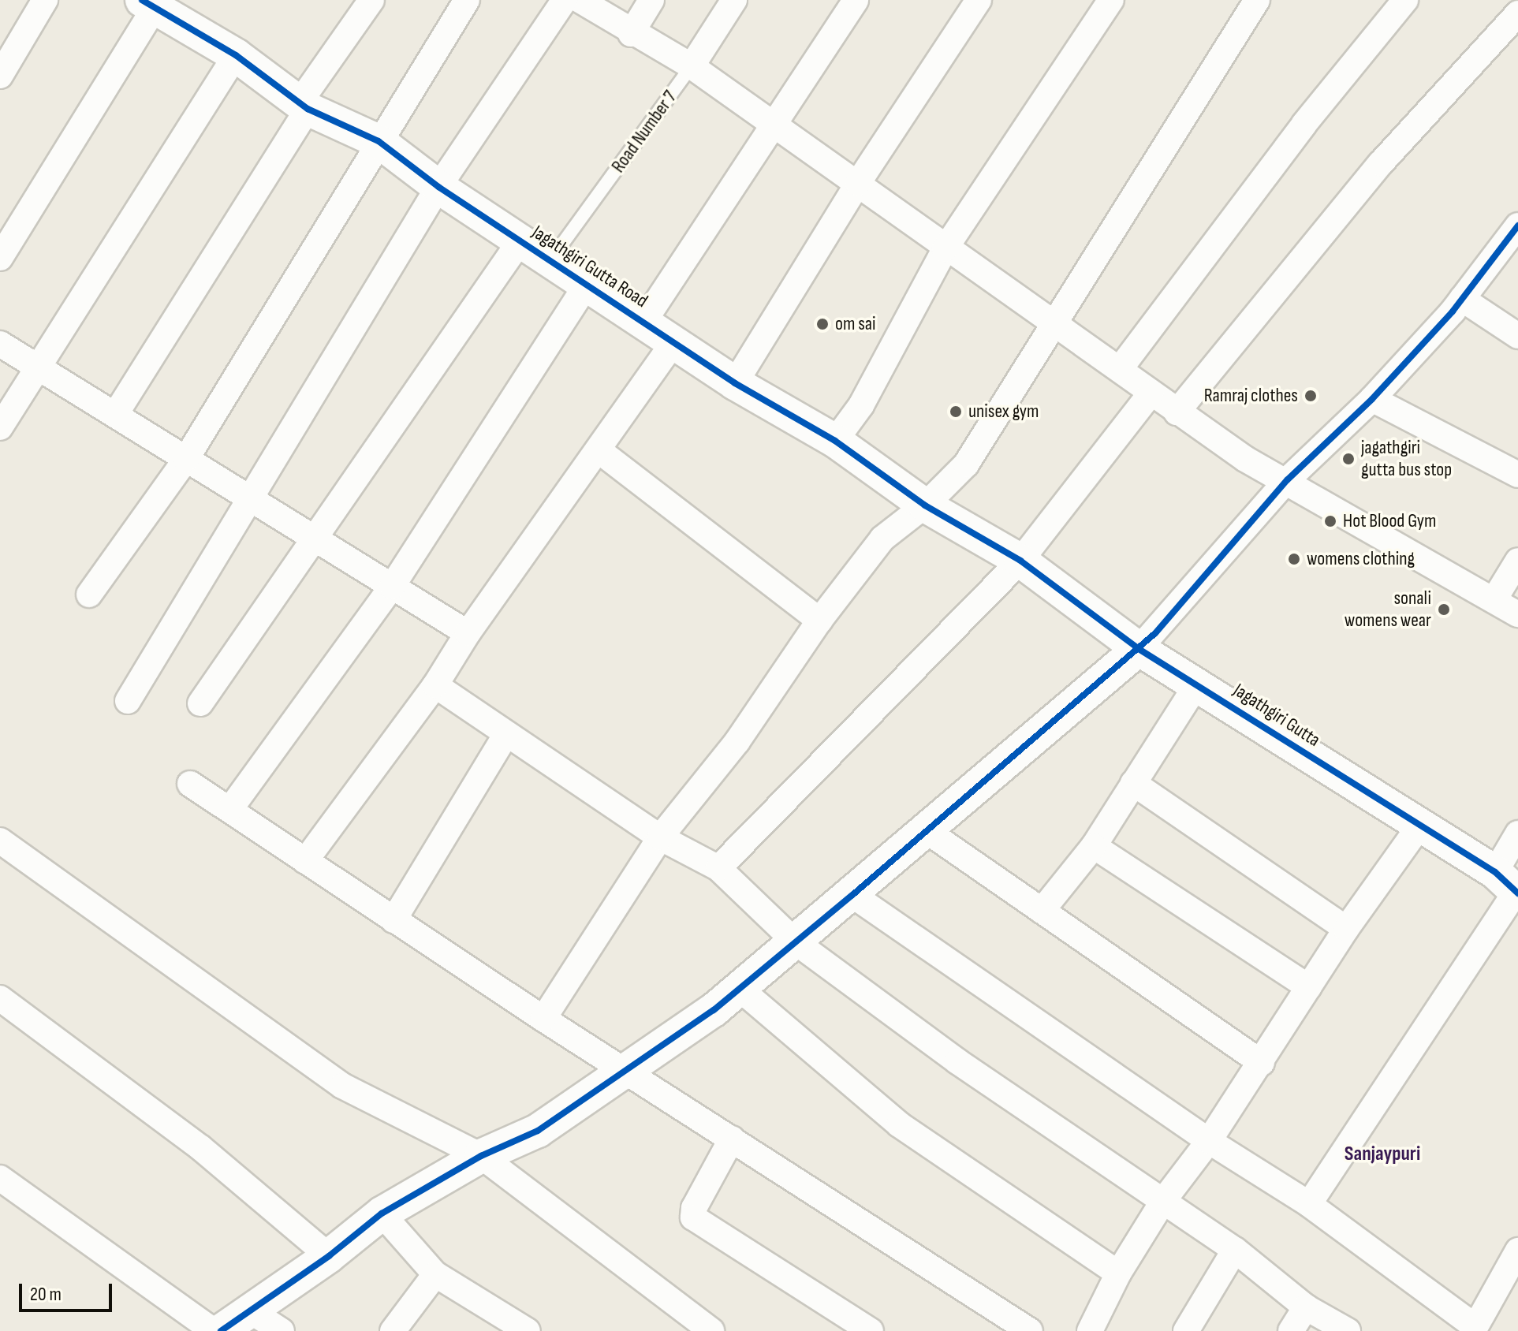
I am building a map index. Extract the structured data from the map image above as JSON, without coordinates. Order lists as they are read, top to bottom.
{
  "streets": {
    "street": ["Road Number 7", "Jagathgiri Gutta Road", "Jagathgiri Gutta"]
  },
  "crossings": [
    ["Road Number 7", "Jagathgiri Gutta Road"],
    ["Jagathgiri Gutta Road", "Jagathgiri Gutta"]
  ],
  "districts": ["Sanjaypuri"],
  "places": [
    "om sai",
    "Ramraj clothes",
    "unisex gym",
    "jagathgiri gutta bus stop",
    "Hot Blood Gym",
    "womens clothing",
    "sonali womens wear"
  ],
  "scale_bar": "20 m"
}
